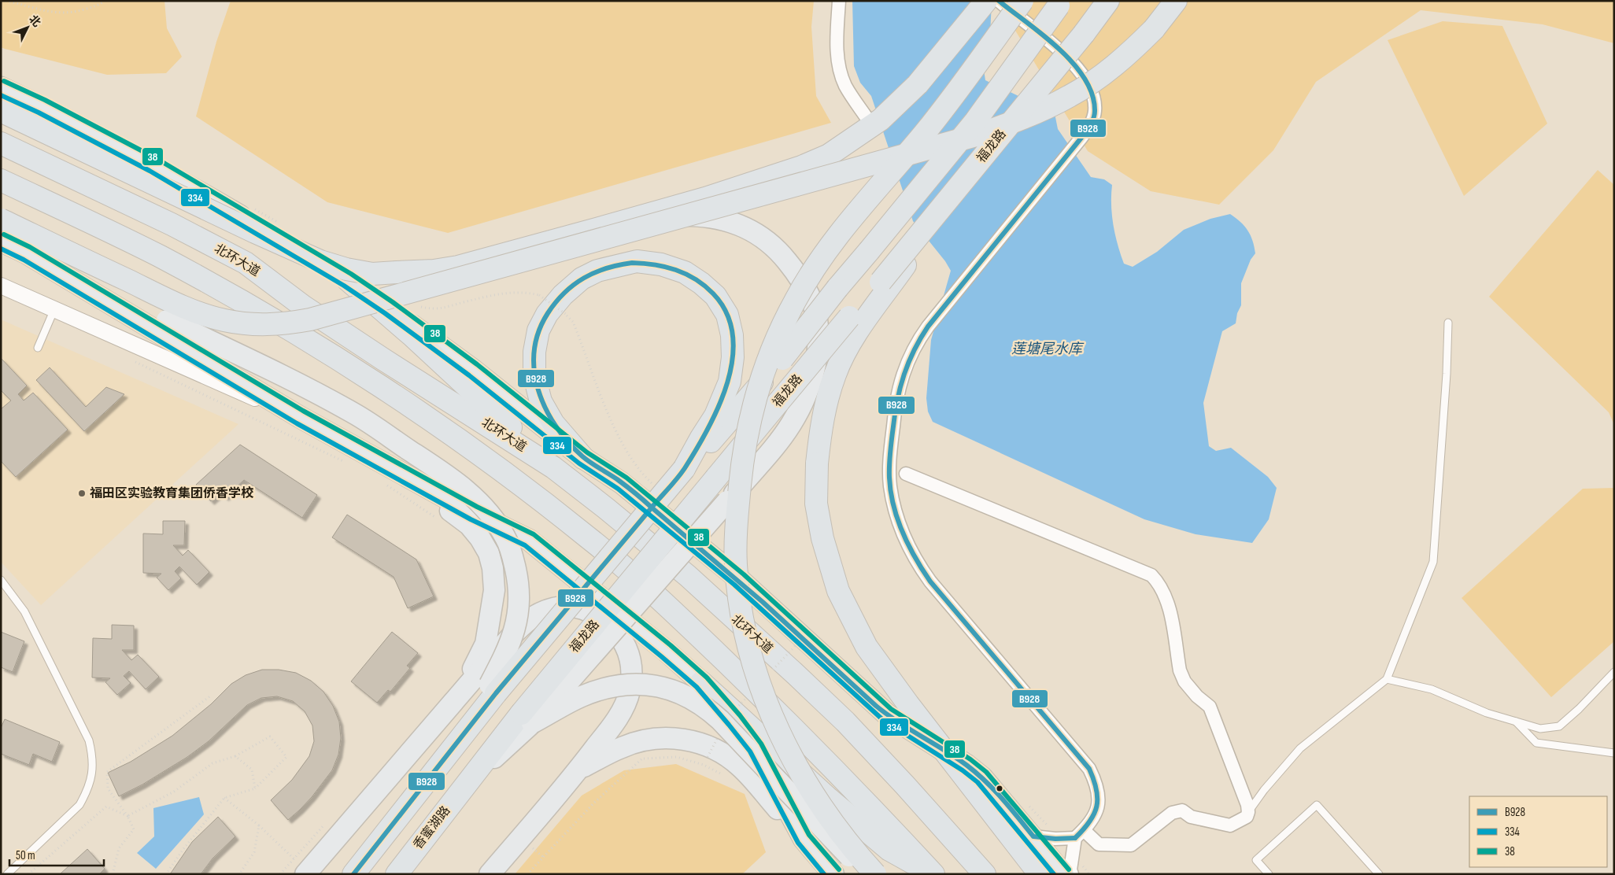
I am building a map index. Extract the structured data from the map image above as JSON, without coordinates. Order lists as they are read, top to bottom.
{
  "streets": {
    "highway": ["福龙路", "北环大道", "香蜜湖路"]
  },
  "crossings": [
    ["福龙路", "香蜜湖路"]
  ],
  "water": ["莲塘尾水库"],
  "places": ["福田区实验教育集团侨香学校"],
  "lines": ["transit line B928", "transit line 38", "transit line 334"],
  "legend": ["B928", "334", "38"],
  "scale_bar": "50 m",
  "north": "top right"
}
